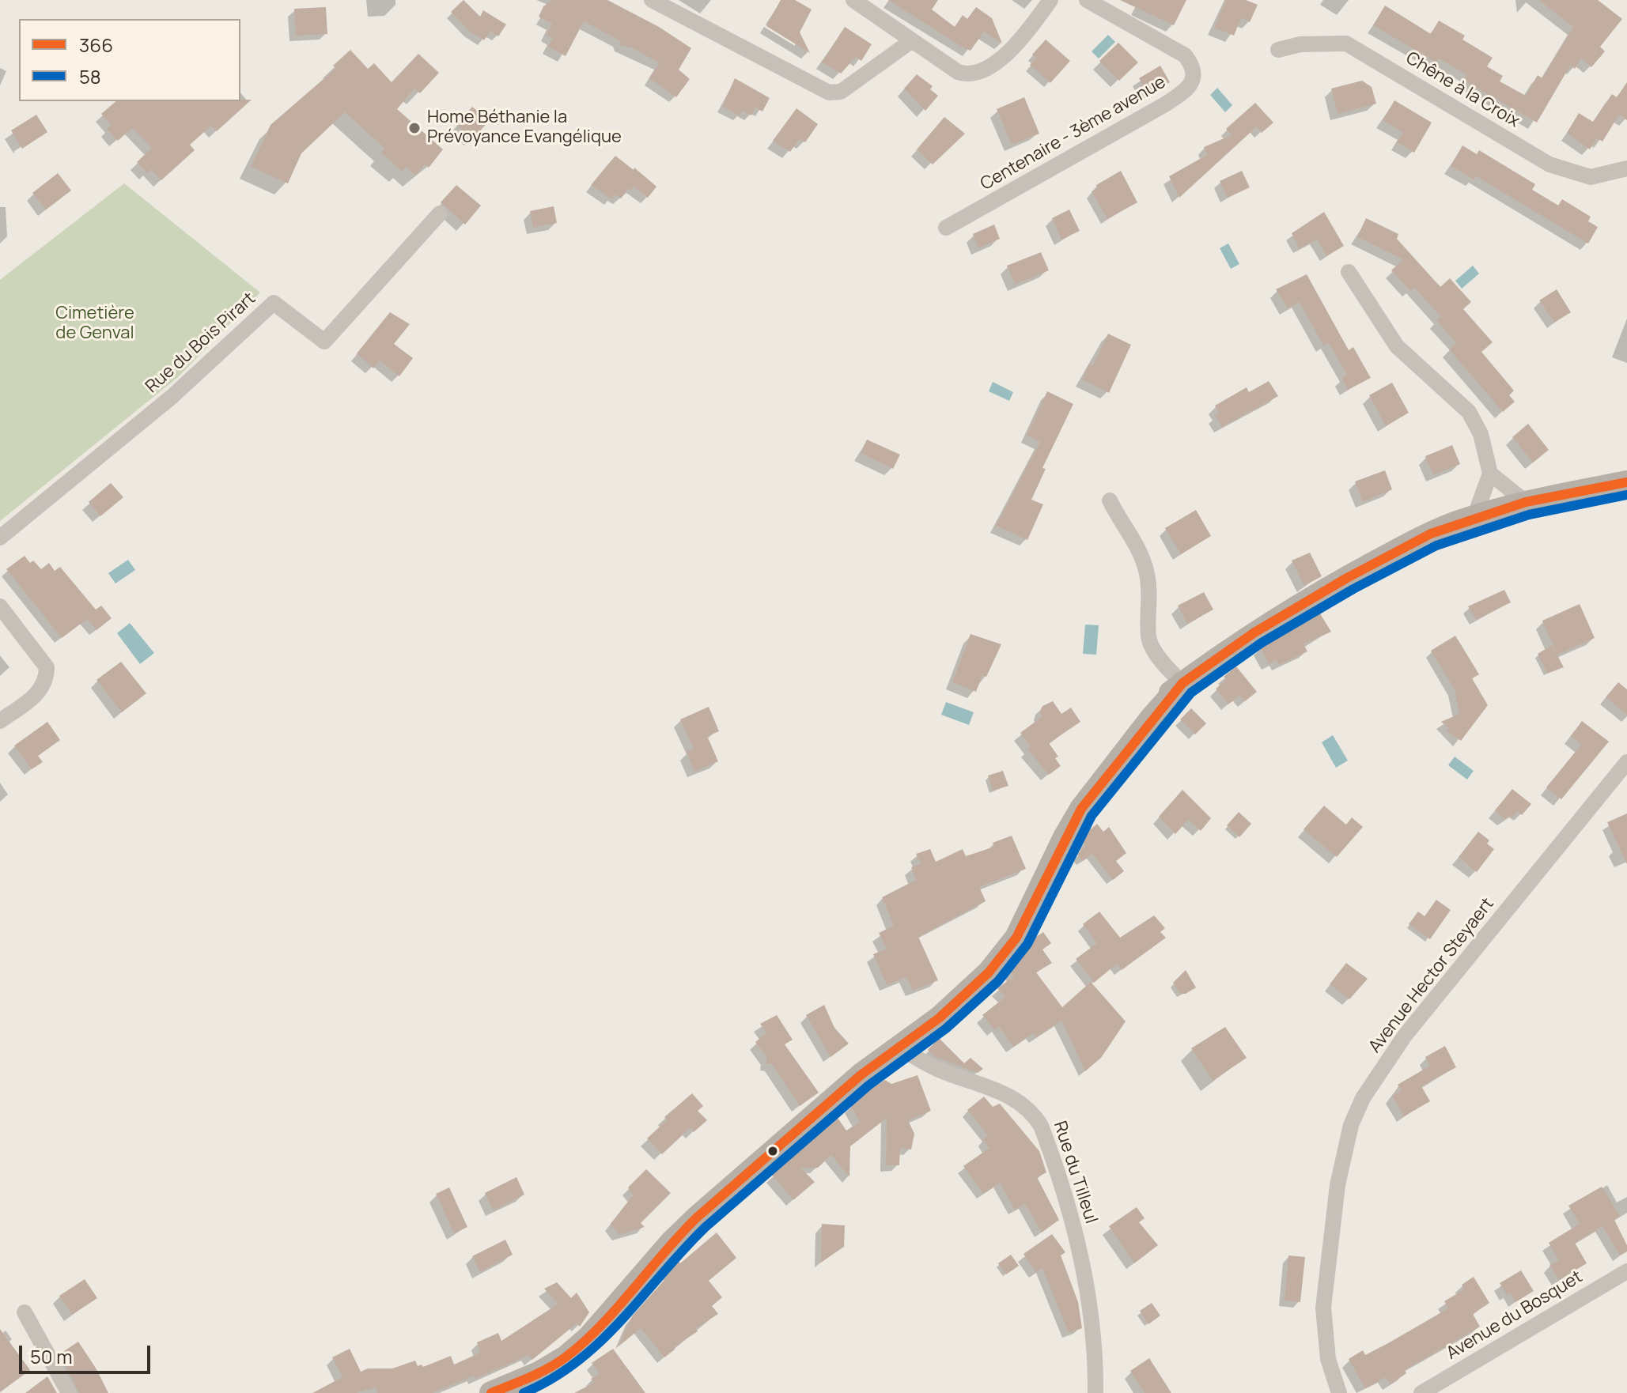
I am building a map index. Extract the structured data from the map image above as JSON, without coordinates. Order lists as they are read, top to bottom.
{
  "streets": {
    "street": [
      "Chêne à la Croix",
      "Centenaire - 3ème avenue",
      "Rue du Bois Pirart",
      "Avenue Hector Steyaert",
      "Rue du Tilleul",
      "Avenue du Bosquet"
    ]
  },
  "parks": ["Cimetière de Genval"],
  "places": ["Home Béthanie la Prévoyance Evangélique"],
  "lines": ["transit line 366", "transit line 58"],
  "legend": ["366", "58"],
  "scale_bar": "50 m"
}
